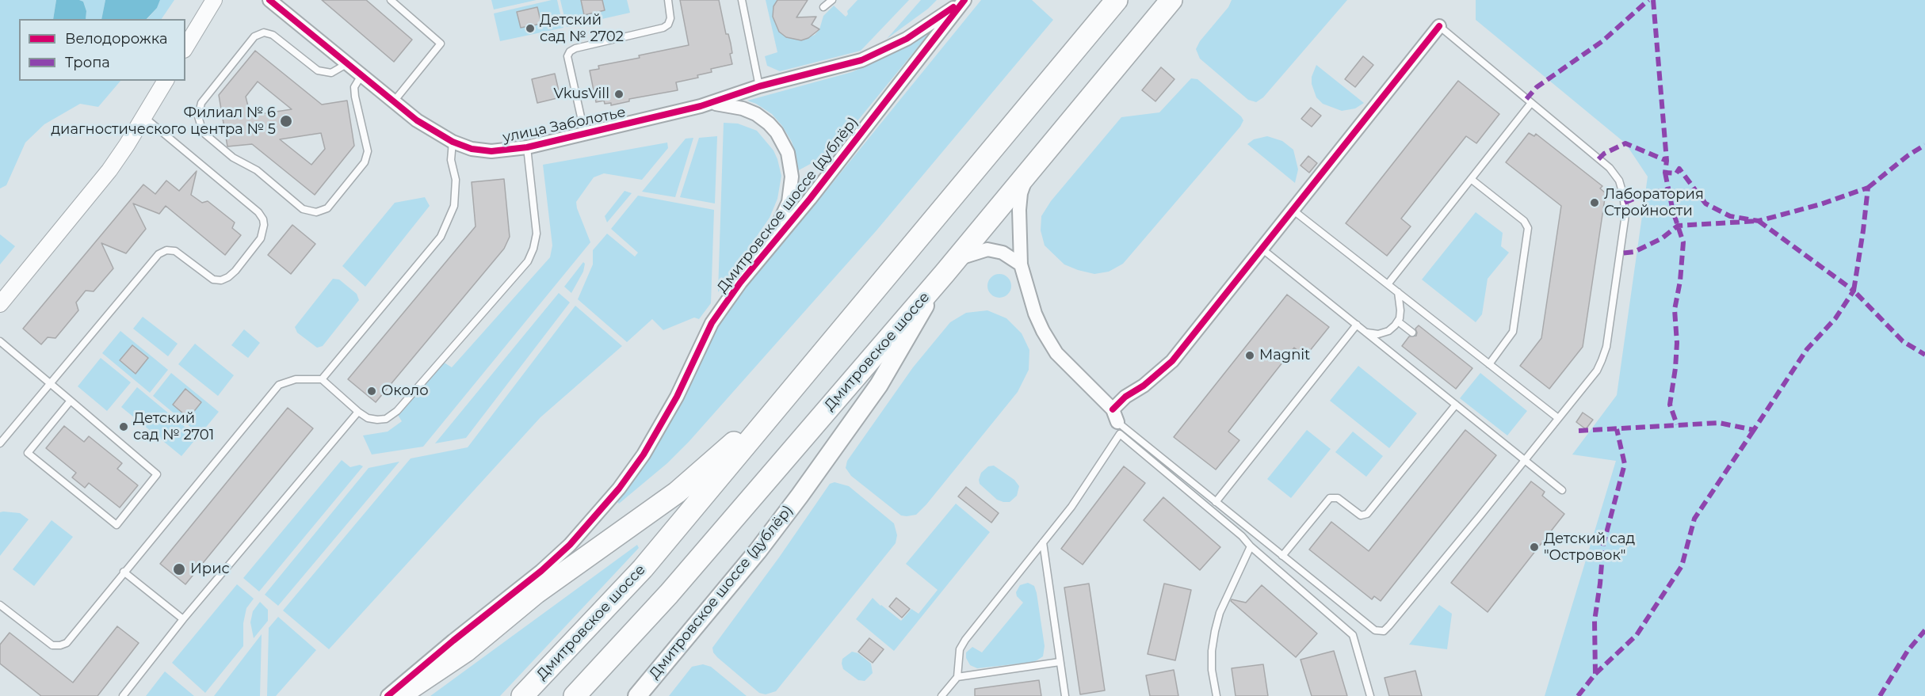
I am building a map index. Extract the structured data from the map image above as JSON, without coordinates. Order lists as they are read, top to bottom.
{
  "streets": {
    "highway": ["Дмитровское шоссе"],
    "main road": ["Дмитровское шоссе (дублёр)"],
    "street": ["улица Заболотье"]
  },
  "crossings": [
    ["улица Заболотье", "Дмитровское шоссе (дублёр)"],
    ["Дмитровское шоссе (дублёр)", "Дмитровское шоссе"]
  ],
  "places": [
    "Детский сад № 2702",
    "VkusVill",
    "Филиал № 6 диагностического центра № 5",
    "Лаборатория Стройности",
    "Magnit",
    "Около",
    "Детский сад № 2701",
    "Детский сад \"Островок\"",
    "Ирис"
  ],
  "legend": ["Велодорожка", "Тропа"]
}
